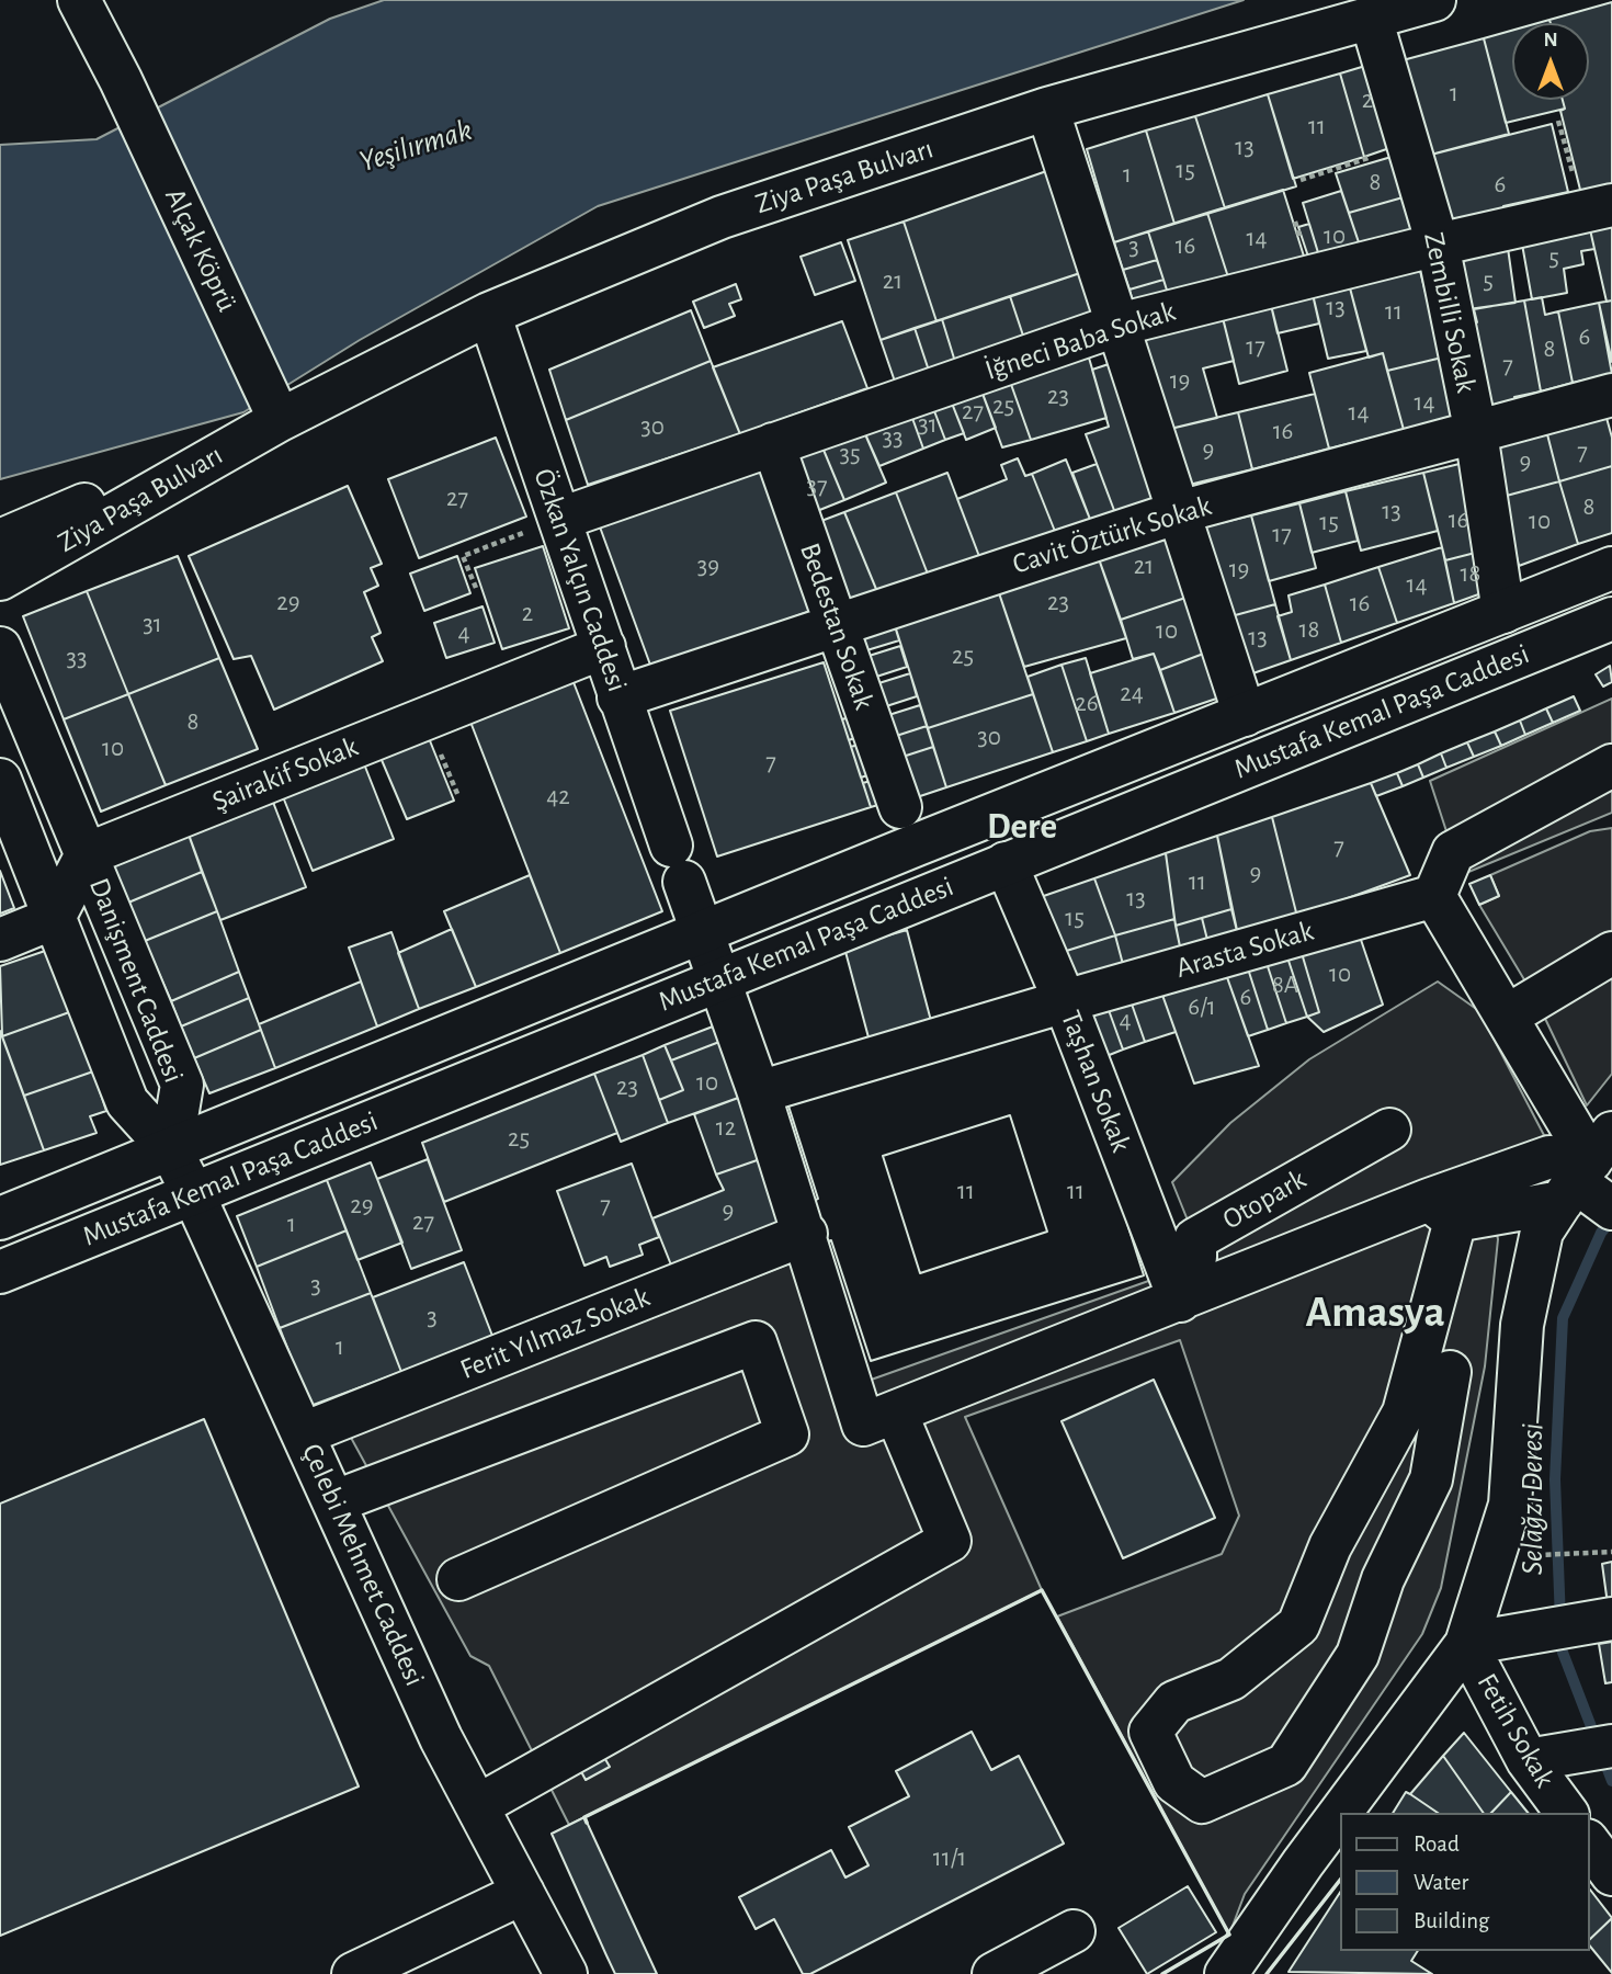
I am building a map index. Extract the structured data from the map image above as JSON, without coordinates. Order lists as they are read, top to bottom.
{
  "streets": {
    "street": [
      "Ziya Paşa Bulvarı",
      "Alçak Köprü",
      "Zembilli Sokak",
      "İğneci Baba Sokak",
      "Cavit Öztürk Sokak",
      "Özkan Yalçın Caddesi",
      "Bedestan Sokak",
      "Mustafa Kemal Paşa Caddesi",
      "Şairakif Sokak",
      "Arasta Sokak",
      "Danişment Caddesi",
      "Taşhan Sokak",
      "Otopark",
      "Ferit Yılmaz Sokak",
      "Çelebi Mehmet Caddesi",
      "Fetih Sokak"
    ]
  },
  "crossings": [
    ["Ziya Paşa Bulvarı", "Alçak Köprü"],
    ["Ziya Paşa Bulvarı", "Zembilli Sokak"],
    ["Ziya Paşa Bulvarı", "Özkan Yalçın Caddesi"],
    ["Zembilli Sokak", "İğneci Baba Sokak"],
    ["Zembilli Sokak", "Cavit Öztürk Sokak"],
    ["Zembilli Sokak", "Mustafa Kemal Paşa Caddesi"],
    ["İğneci Baba Sokak", "Özkan Yalçın Caddesi"],
    ["İğneci Baba Sokak", "Bedestan Sokak"],
    ["Cavit Öztürk Sokak", "Özkan Yalçın Caddesi"],
    ["Cavit Öztürk Sokak", "Bedestan Sokak"],
    ["Özkan Yalçın Caddesi", "Mustafa Kemal Paşa Caddesi"],
    ["Özkan Yalçın Caddesi", "Şairakif Sokak"],
    ["Özkan Yalçın Caddesi", "Arasta Sokak"],
    ["Özkan Yalçın Caddesi", "Ferit Yılmaz Sokak"],
    ["Mustafa Kemal Paşa Caddesi", "Danişment Caddesi"],
    ["Mustafa Kemal Paşa Caddesi", "Taşhan Sokak"],
    ["Mustafa Kemal Paşa Caddesi", "Çelebi Mehmet Caddesi"],
    ["Şairakif Sokak", "Danişment Caddesi"],
    ["Arasta Sokak", "Taşhan Sokak"],
    ["Danişment Caddesi", "Çelebi Mehmet Caddesi"],
    ["Taşhan Sokak", "Otopark"],
    ["Ferit Yılmaz Sokak", "Çelebi Mehmet Caddesi"]
  ],
  "districts": ["Dere", "Amasya"],
  "water": ["Yeşilırmak", "Selağzı Deresi"],
  "house_numbers": [
    "1",
    "2",
    "11",
    "13",
    "15",
    "1",
    "8",
    "6",
    "10",
    "14",
    "16",
    "3",
    "5",
    "21",
    "5",
    "13",
    "11",
    "6",
    "17",
    "8",
    "7",
    "19",
    "23",
    "14",
    "25",
    "27",
    "14",
    "31",
    "30",
    "16",
    "33",
    "9",
    "7",
    "35",
    "9",
    "37",
    "27",
    "8",
    "13",
    "16",
    "10",
    "15",
    "17",
    "39",
    "21",
    "19",
    "18",
    "14",
    "29",
    "23",
    "16",
    "2",
    "31",
    "18",
    "10",
    "4",
    "13",
    "25",
    "33",
    "24",
    "26",
    "8",
    "30",
    "10",
    "7",
    "42",
    "7",
    "9",
    "11",
    "13",
    "15",
    "10",
    "8A",
    "6",
    "6/1",
    "4",
    "10",
    "23",
    "12",
    "25",
    "11",
    "11",
    "29",
    "7",
    "9",
    "27",
    "1",
    "3",
    "3",
    "1",
    "11/1"
  ],
  "legend": ["Road", "Water", "Building"],
  "north": "top"
}
